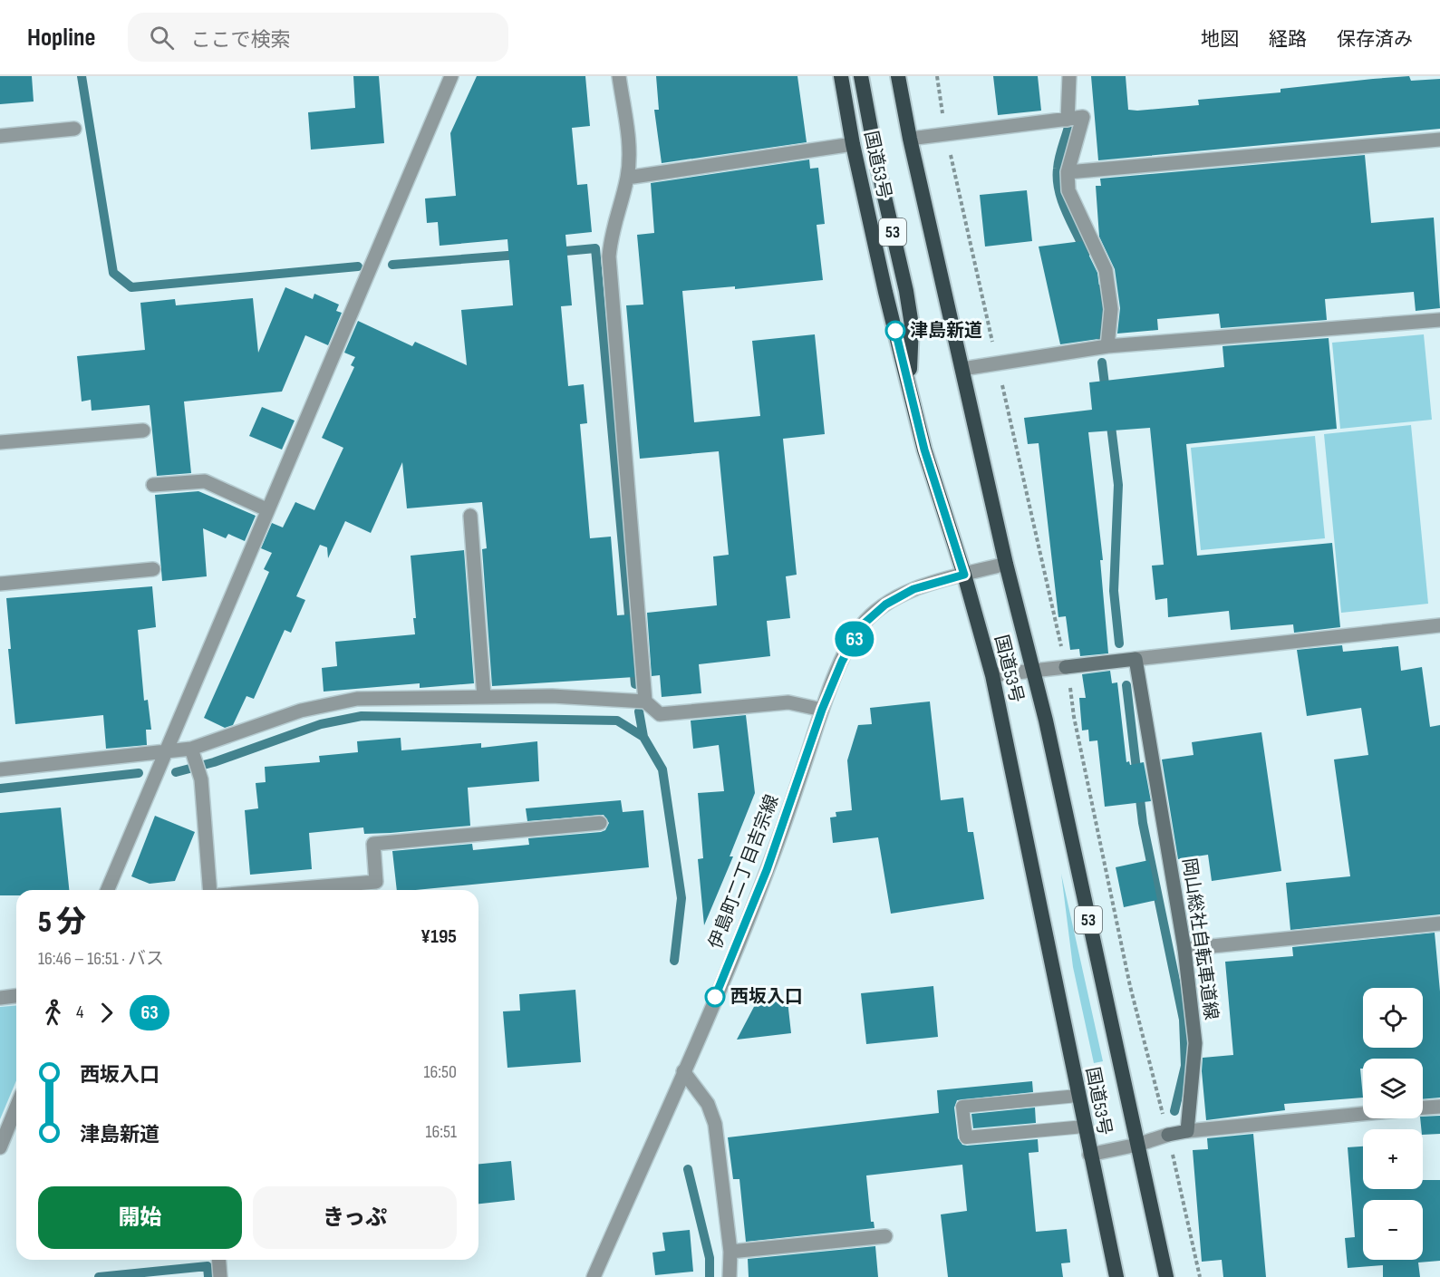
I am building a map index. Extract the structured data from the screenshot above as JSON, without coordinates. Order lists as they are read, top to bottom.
{
  "streets": {
    "highway": ["国道53号", "53"],
    "main road": ["岡山総社自転車道線"],
    "street": ["伊島町二丁目吉宗線"]
  },
  "crossings": [
    ["国道53号", "53"],
    ["国道53号", "伊島町二丁目吉宗線"]
  ],
  "places": ["津島新道", "西坂入口"],
  "lines": ["bus line 63"],
  "page": {
    "header": "Hopline",
    "search": "ここで検索",
    "nav": ["地図", "経路", "保存済み"],
    "on_map": "63",
    "heading": ["5 分", "16:46 – 16:51 · バス", "¥195"],
    "legs": ["4", "63"],
    "map_buttons": ["+", "−"],
    "list": [
      {
        "name": "西坂入口",
        "value": "16:50"
      },
      {
        "name": "津島新道",
        "value": "16:51"
      }
    ],
    "buttons": ["開始", "きっぷ"]
  }
}
